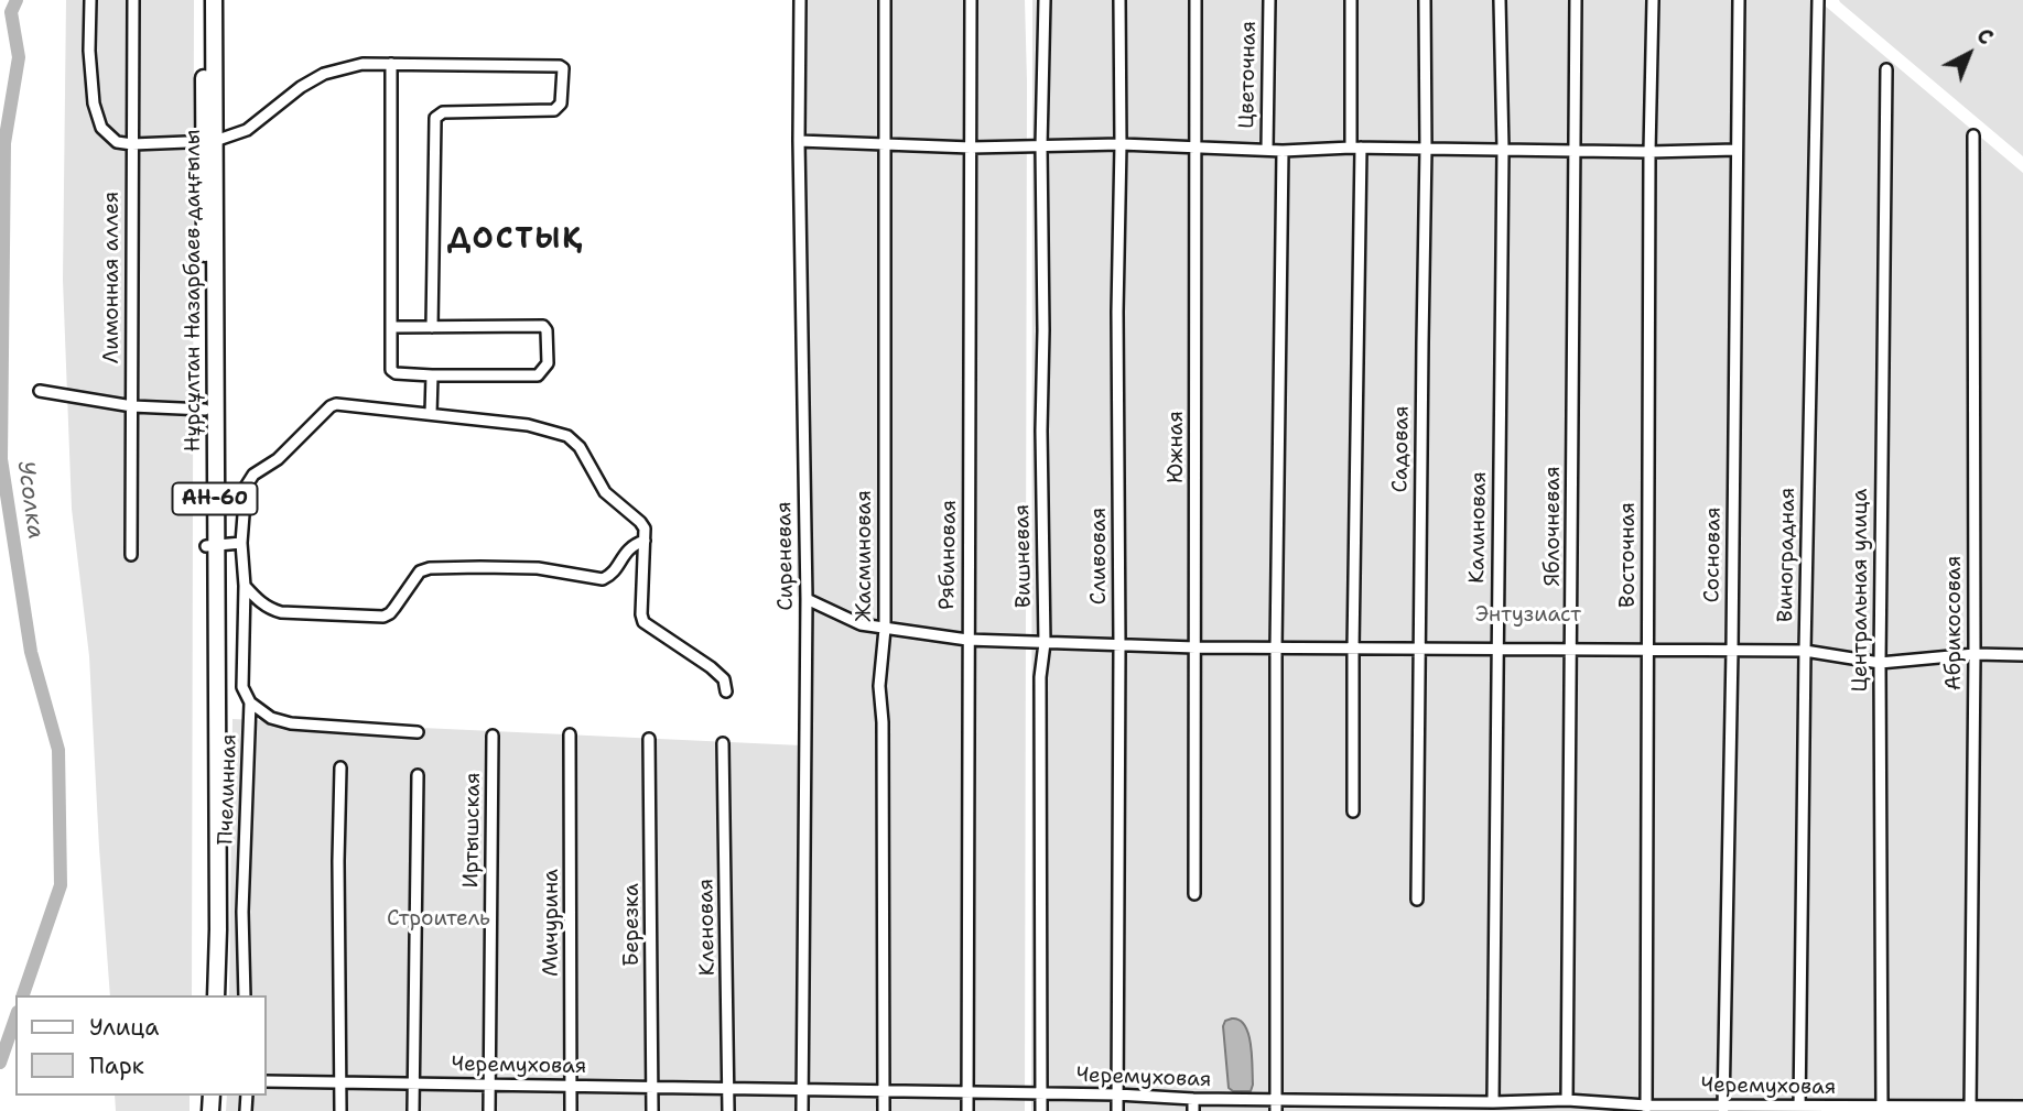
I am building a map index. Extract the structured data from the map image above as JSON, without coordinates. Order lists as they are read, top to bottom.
{
  "streets": {
    "main road": ["Нұрсұлтан Назарбаев даңғылы", "АН-60"],
    "street": [
      "Цветочная",
      "Лимонная аллея",
      "Южная",
      "Садовая",
      "Яблочневая",
      "Калиновая",
      "Рябиновая",
      "Восточная",
      "Сосновая",
      "Виноградная",
      "Сиреневая",
      "Жасминовая",
      "Вишневая",
      "Сливовая",
      "Центральная улица",
      "Абрикосовая",
      "Пчелинная",
      "Иртышская",
      "Мичурина",
      "Березка",
      "Кленовая",
      "Черемуховая"
    ]
  },
  "crossings": [
    ["Яблочневая", "Черемуховая"],
    ["Калиновая", "Черемуховая"],
    ["Рябиновая", "Черемуховая"],
    ["Восточная", "Черемуховая"],
    ["Сосновая", "Черемуховая"],
    ["Виноградная", "Черемуховая"],
    ["Сиреневая", "Черемуховая"],
    ["Жасминовая", "Черемуховая"],
    ["Вишневая", "Черемуховая"],
    ["Сливовая", "Черемуховая"],
    ["Центральная улица", "Черемуховая"],
    ["Абрикосовая", "Черемуховая"],
    ["Иртышская", "Черемуховая"],
    ["Мичурина", "Черемуховая"],
    ["Березка", "Черемуховая"],
    ["Кленовая", "Черемуховая"]
  ],
  "districts": ["ДОСТЫҚ"],
  "water": ["Усолка"],
  "parks": ["Энтузиаст", "Строитель"],
  "legend": ["Улица", "Парк"],
  "north": "top right"
}
